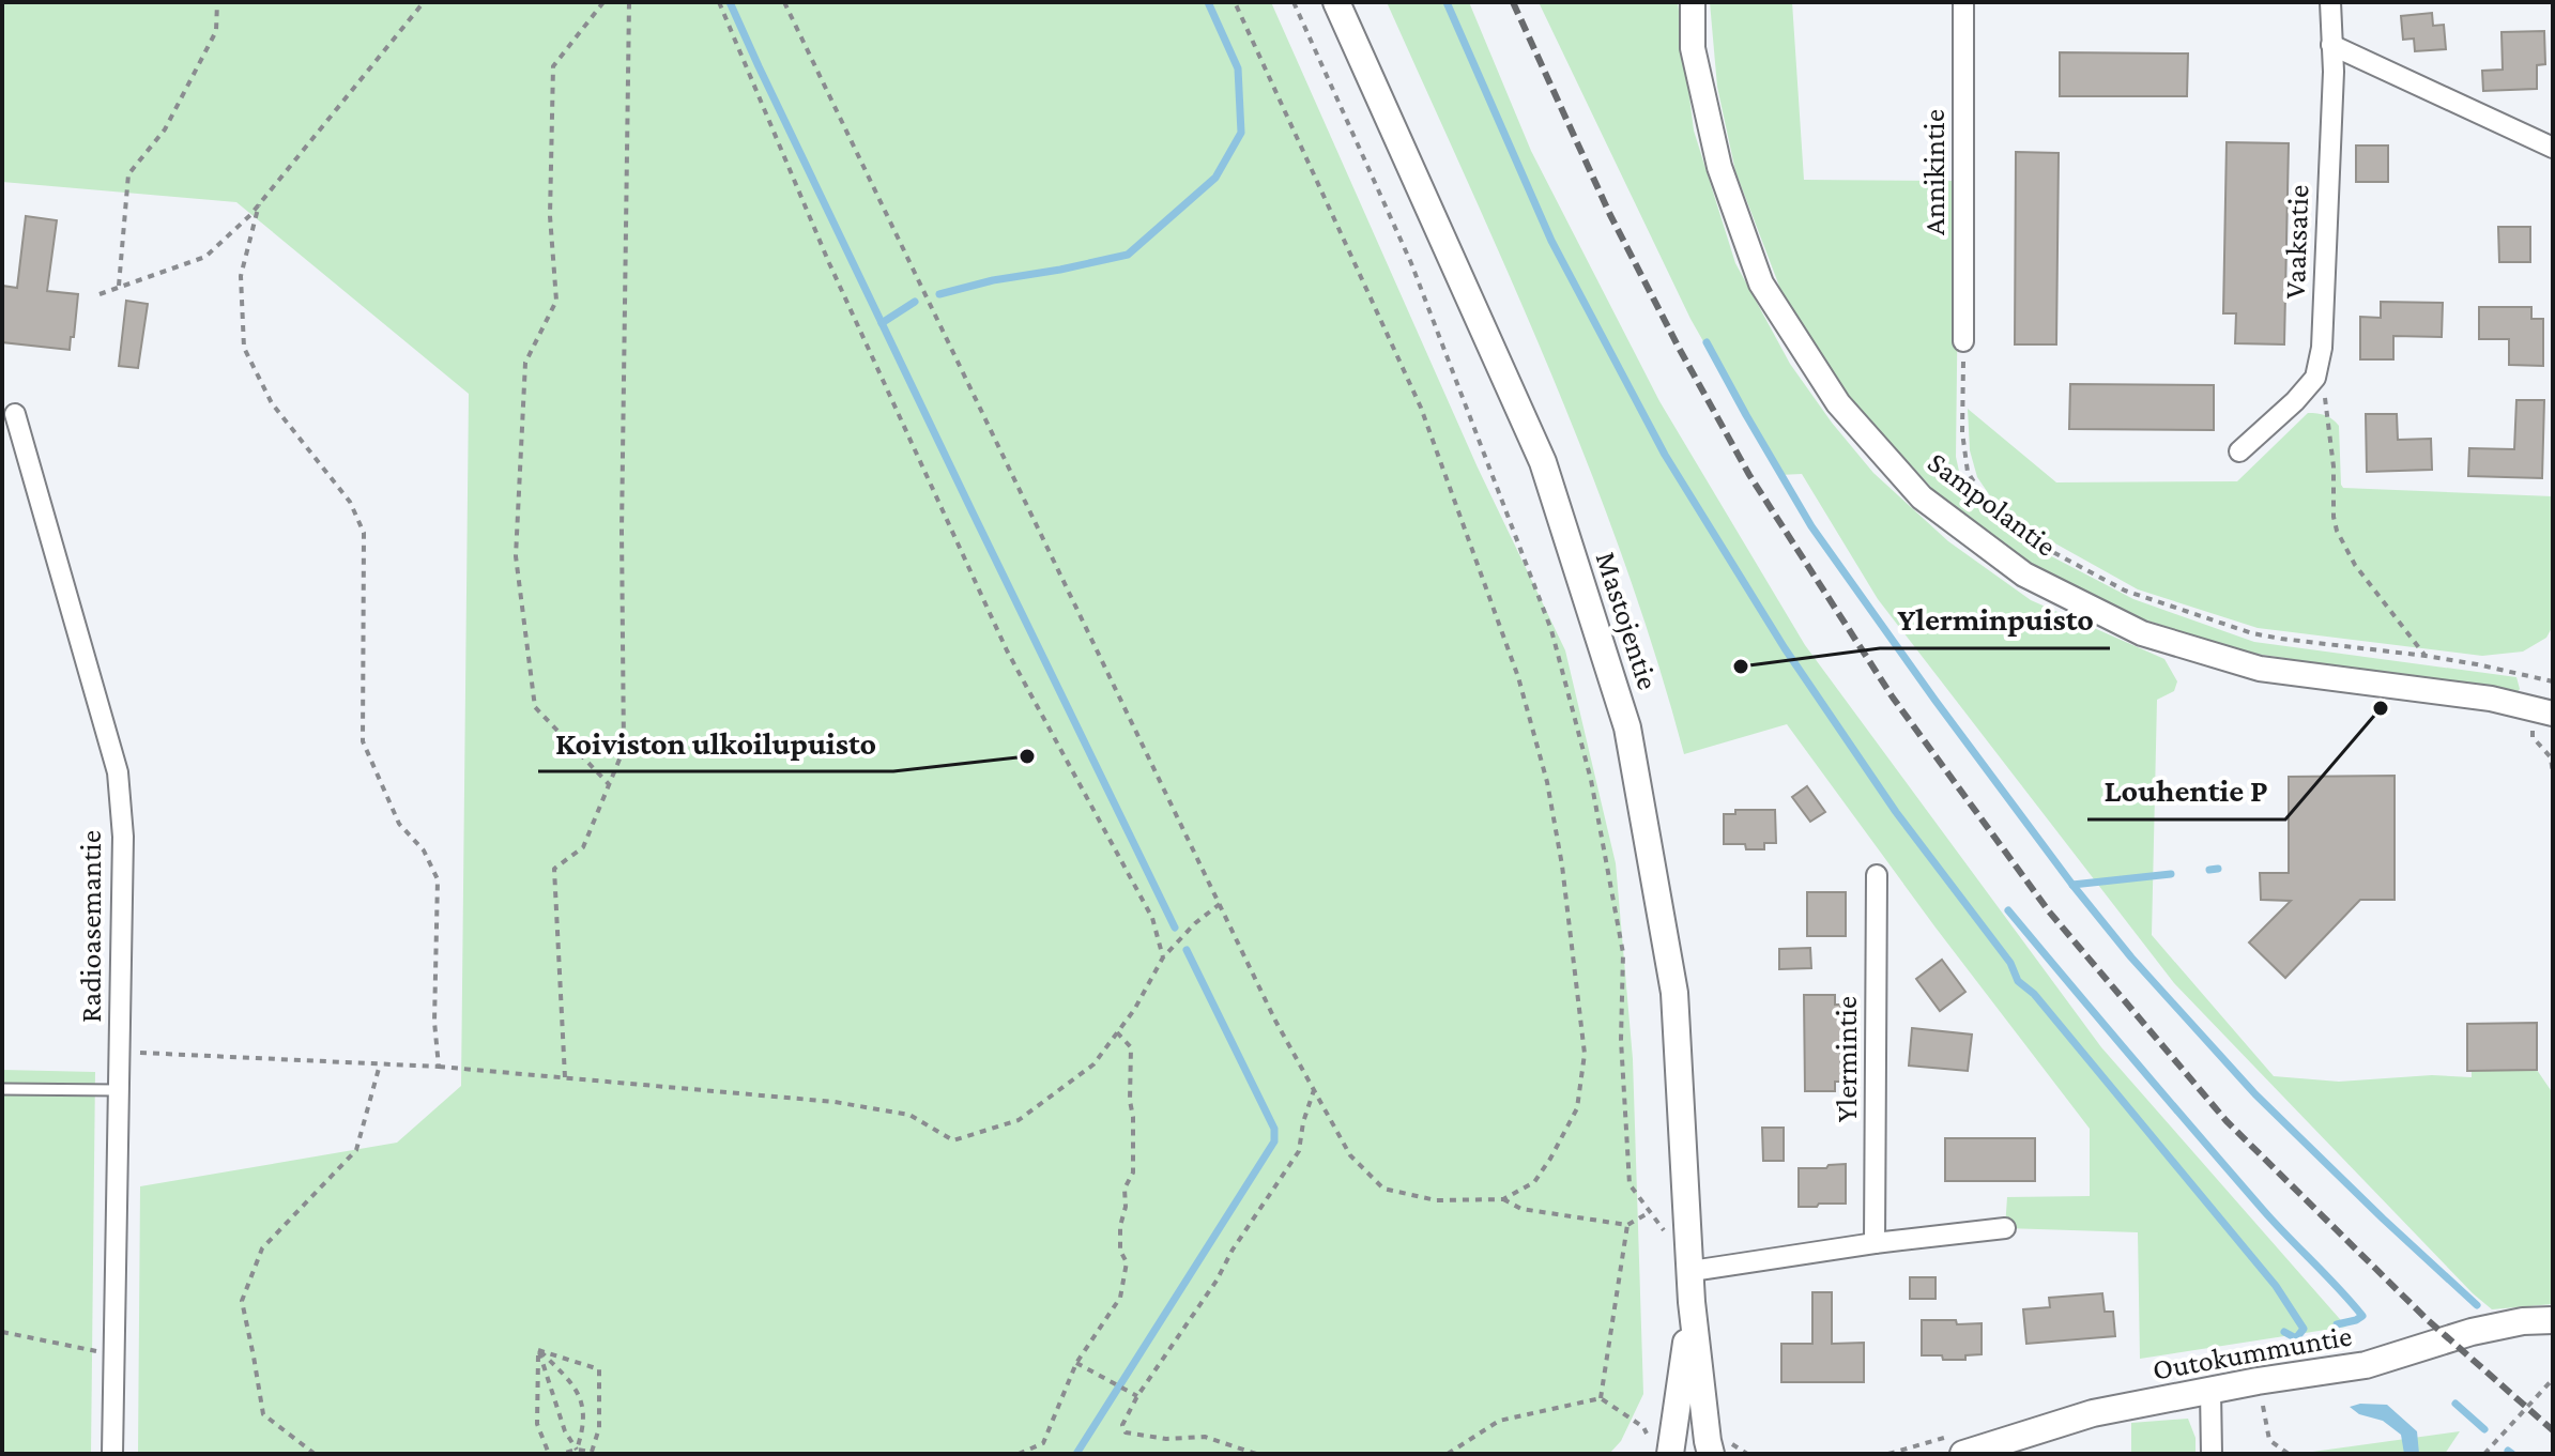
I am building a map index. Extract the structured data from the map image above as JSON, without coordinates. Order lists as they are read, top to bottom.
{
  "streets": {
    "main road": ["Mastojentie", "Outokummuntie"],
    "street": [
      "Annikintie",
      "Vaaksatie",
      "Sampolantie",
      "Radioasemantie",
      "Ylermintie"
    ]
  },
  "places": ["Ylerminpuisto", "Louhentie P", "Koiviston ulkoilupuisto"]
}
